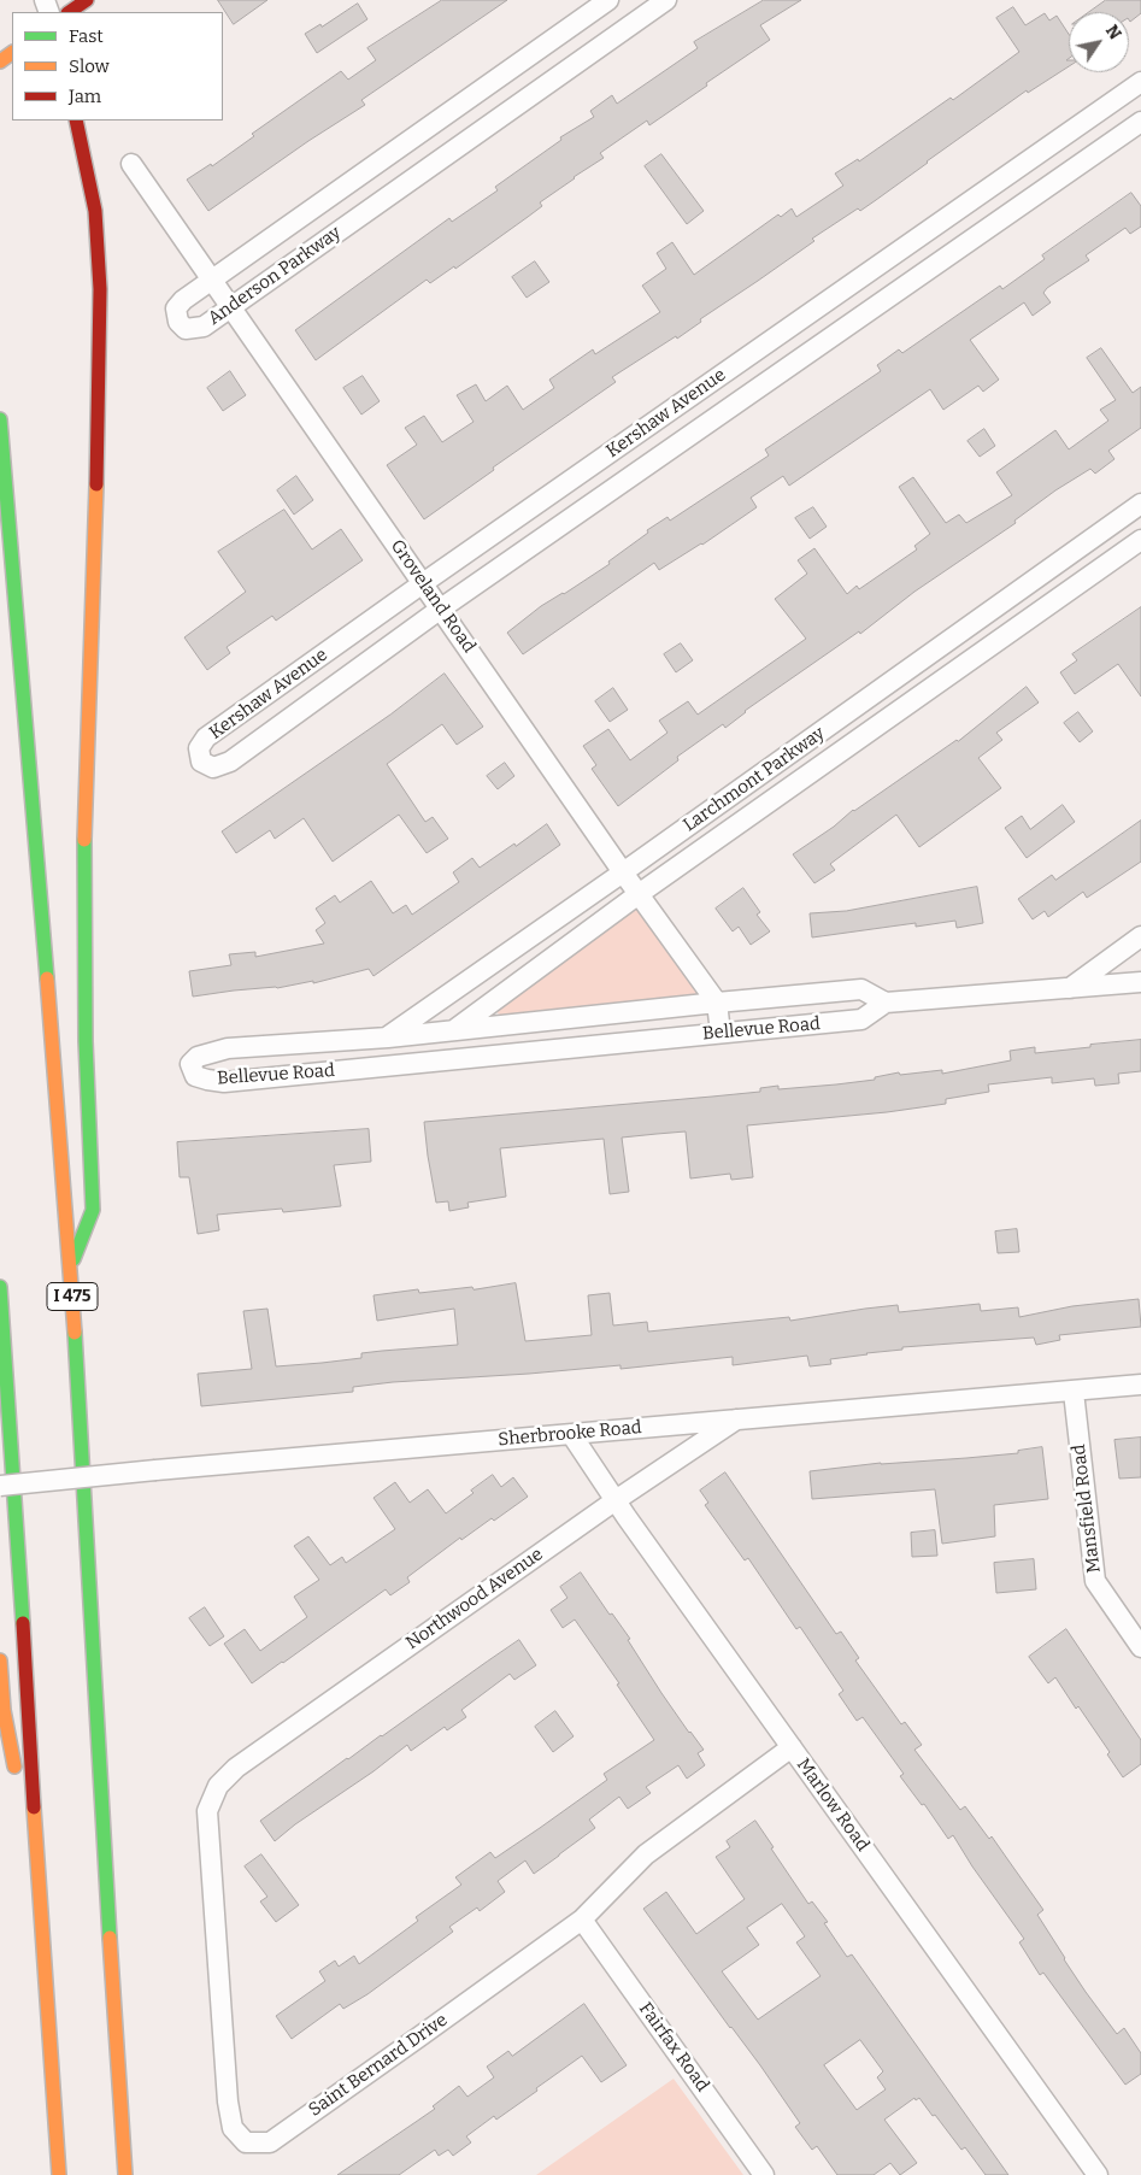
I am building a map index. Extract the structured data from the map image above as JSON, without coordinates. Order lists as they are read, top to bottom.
{
  "streets": {
    "main road": ["I 475"],
    "street": [
      "Anderson Parkway",
      "Kershaw Avenue",
      "Groveland Road",
      "Larchmont Parkway",
      "Bellevue Road",
      "Sherbrooke Road",
      "Mansfield Road",
      "Northwood Avenue",
      "Marlow Road",
      "Fairfax Road",
      "Saint Bernard Drive"
    ]
  },
  "crossings": [
    ["Anderson Parkway", "Groveland Road"],
    ["Kershaw Avenue", "Groveland Road"],
    ["Groveland Road", "Larchmont Parkway"],
    ["Groveland Road", "Bellevue Road"],
    ["Larchmont Parkway", "Bellevue Road"],
    ["Sherbrooke Road", "Mansfield Road"],
    ["Sherbrooke Road", "Northwood Avenue"],
    ["Sherbrooke Road", "Marlow Road"],
    ["Northwood Avenue", "Marlow Road"],
    ["Northwood Avenue", "Saint Bernard Drive"],
    ["Marlow Road", "Saint Bernard Drive"],
    ["Fairfax Road", "Saint Bernard Drive"]
  ],
  "legend": ["Fast", "Slow", "Jam"],
  "north": "top right"
}
